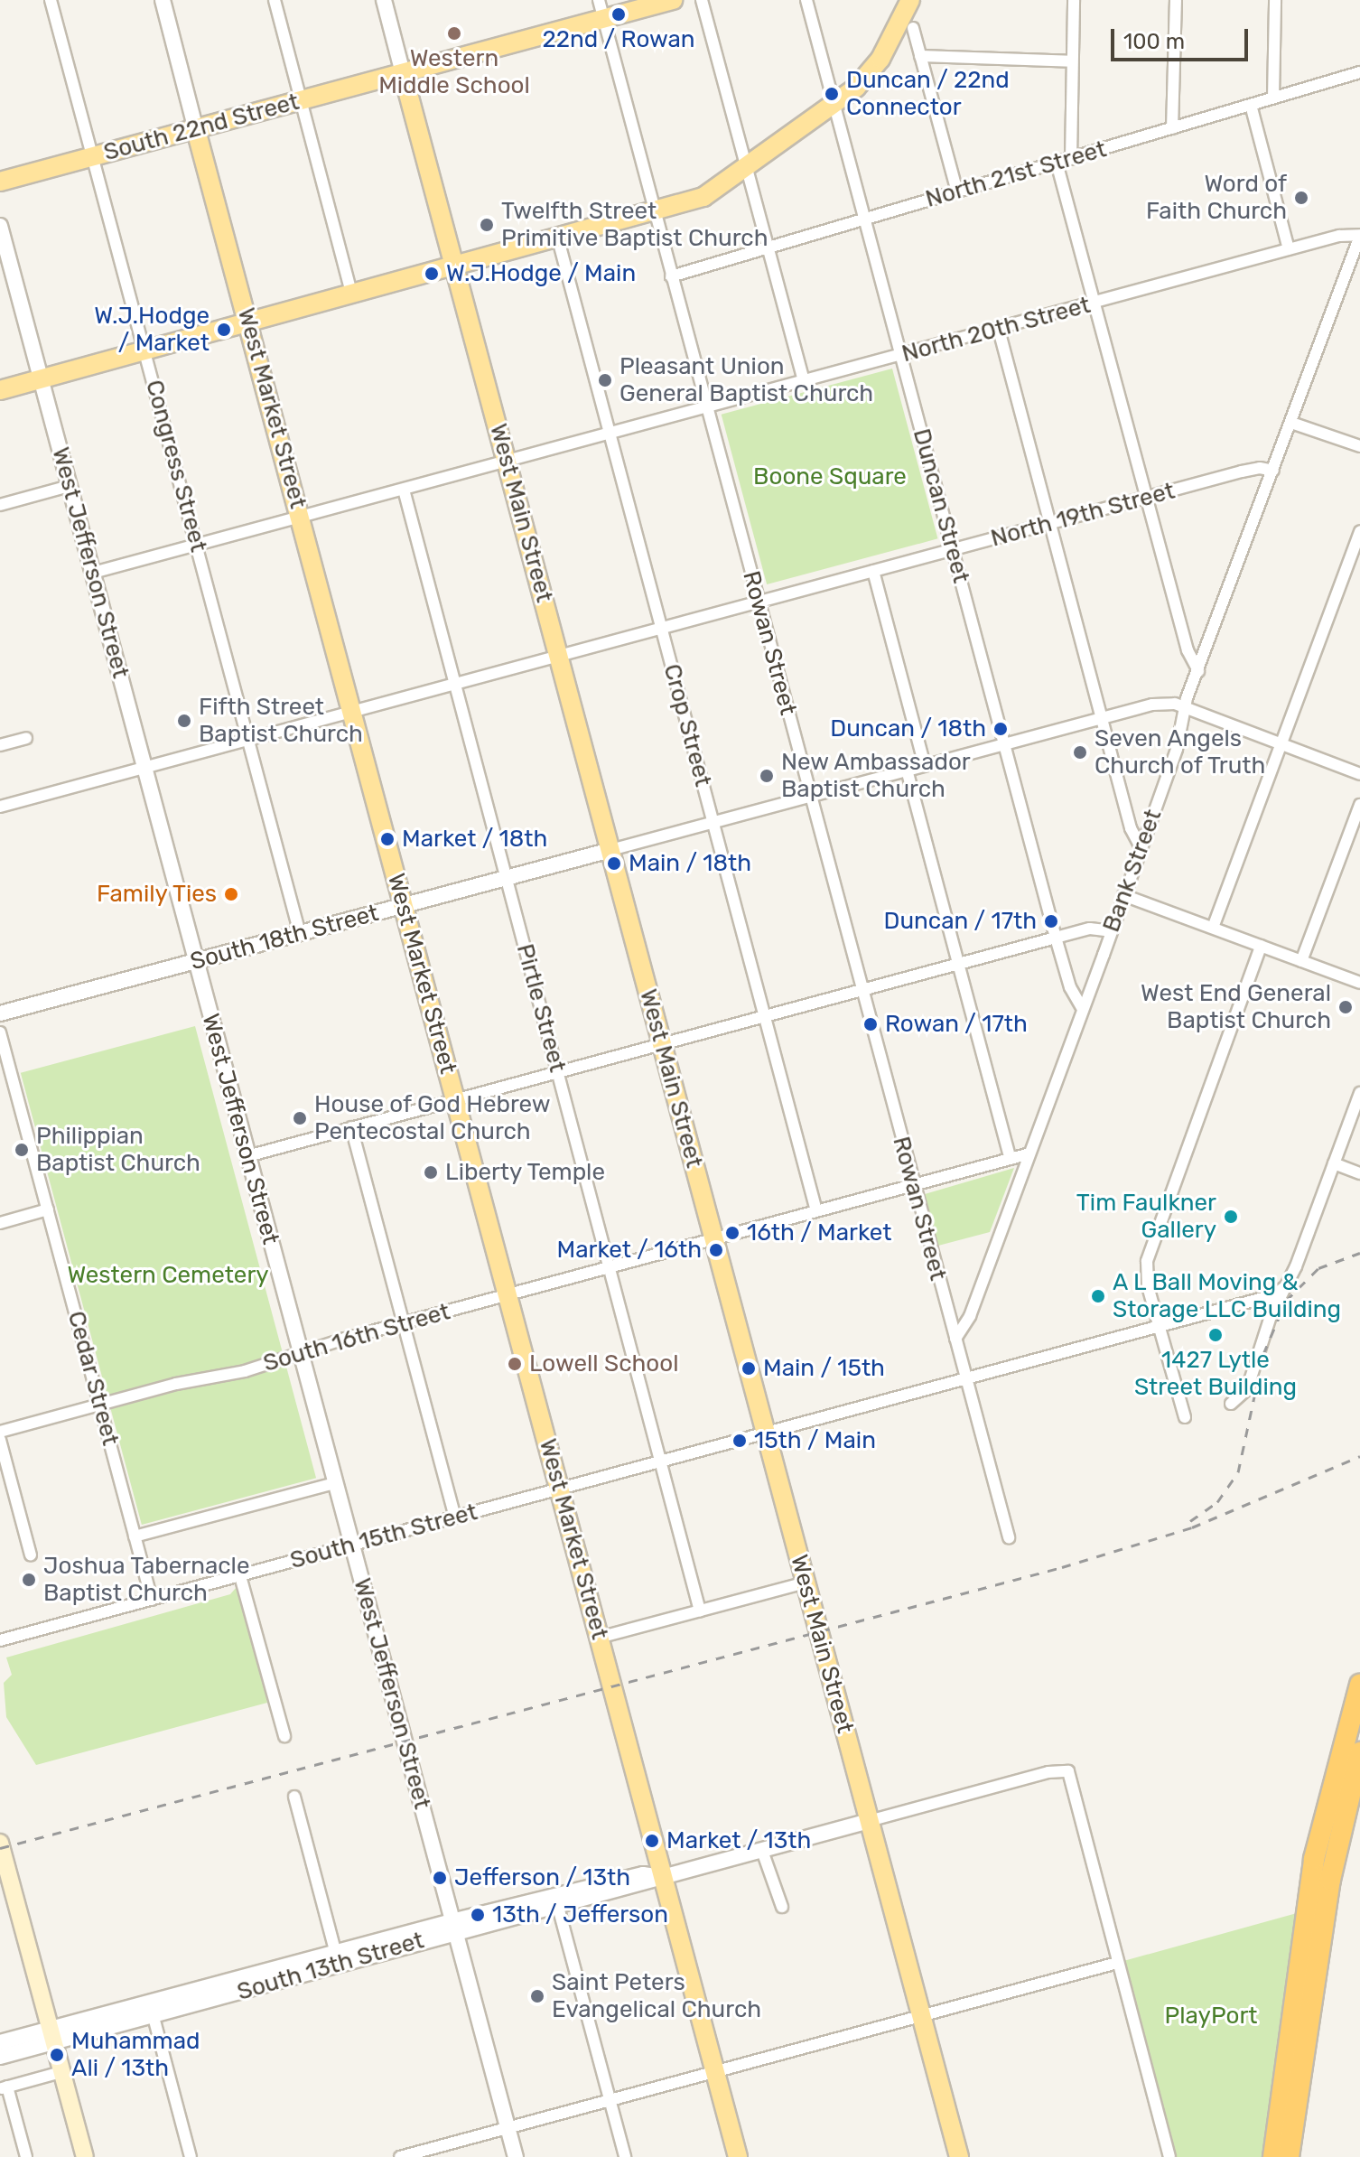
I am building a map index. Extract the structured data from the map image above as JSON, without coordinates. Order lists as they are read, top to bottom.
{
  "streets": {
    "main road": ["South 22nd Street", "West Market Street", "West Main Street"],
    "street": [
      "North 21st Street",
      "North 20th Street",
      "Congress Street",
      "Duncan Street",
      "North 19th Street",
      "West Jefferson Street",
      "Rowan Street",
      "Crop Street",
      "Bank Street",
      "South 18th Street",
      "Pirtle Street",
      "South 16th Street",
      "Cedar Street",
      "South 15th Street",
      "South 13th Street"
    ]
  },
  "crossings": [
    ["South 22nd Street", "West Market Street"],
    ["South 22nd Street", "Congress Street"],
    ["South 22nd Street", "West Main Street"],
    ["South 22nd Street", "Rowan Street"],
    ["North 21st Street", "Duncan Street"],
    ["North 21st Street", "Rowan Street"],
    ["North 20th Street", "West Market Street"],
    ["North 20th Street", "Congress Street"],
    ["North 20th Street", "Duncan Street"],
    ["North 20th Street", "West Main Street"],
    ["North 20th Street", "West Jefferson Street"],
    ["North 20th Street", "Rowan Street"],
    ["North 20th Street", "Crop Street"],
    ["North 20th Street", "Bank Street"],
    ["North 20th Street", "Pirtle Street"],
    ["West Market Street", "North 19th Street"],
    ["West Market Street", "South 18th Street"],
    ["West Market Street", "South 16th Street"],
    ["West Market Street", "South 15th Street"],
    ["West Market Street", "South 13th Street"],
    ["Congress Street", "North 19th Street"],
    ["Congress Street", "South 18th Street"],
    ["Duncan Street", "North 19th Street"],
    ["Duncan Street", "Bank Street"],
    ["West Main Street", "North 19th Street"],
    ["West Main Street", "South 18th Street"],
    ["West Main Street", "South 16th Street"],
    ["West Main Street", "South 15th Street"],
    ["West Main Street", "South 13th Street"],
    ["North 19th Street", "West Jefferson Street"],
    ["North 19th Street", "Rowan Street"],
    ["North 19th Street", "Crop Street"],
    ["North 19th Street", "Bank Street"],
    ["North 19th Street", "Pirtle Street"],
    ["West Jefferson Street", "South 18th Street"],
    ["West Jefferson Street", "South 16th Street"],
    ["West Jefferson Street", "South 15th Street"],
    ["West Jefferson Street", "South 13th Street"],
    ["Rowan Street", "Bank Street"],
    ["Rowan Street", "South 16th Street"],
    ["Rowan Street", "South 15th Street"],
    ["Crop Street", "South 16th Street"],
    ["Bank Street", "South 16th Street"],
    ["South 18th Street", "Pirtle Street"],
    ["Pirtle Street", "South 16th Street"],
    ["Pirtle Street", "South 15th Street"],
    ["South 16th Street", "Cedar Street"],
    ["Cedar Street", "South 15th Street"]
  ],
  "parks": ["Boone Square", "Western Cemetery", "PlayPort"],
  "places": [
    "22nd / Rowan",
    "Western Middle School",
    "Duncan / 22nd Connector",
    "Word of Faith Church",
    "Twelfth Street Primitive Baptist Church",
    "W.J.Hodge / Main",
    "W.J.Hodge / Market",
    "Pleasant Union General Baptist Church",
    "Fifth Street Baptist Church",
    "Duncan / 18th",
    "Seven Angels Church of Truth",
    "New Ambassador Baptist Church",
    "Market / 18th",
    "Main / 18th",
    "Family Ties",
    "Duncan / 17th",
    "West End General Baptist Church",
    "Rowan / 17th",
    "House of God Hebrew Pentecostal Church",
    "Philippian Baptist Church",
    "Liberty Temple",
    "Tim Faulkner Gallery",
    "16th / Market",
    "Market / 16th",
    "A L Ball Moving & Storage LLC Building",
    "1427 Lytle Street Building",
    "Lowell School",
    "Main / 15th",
    "15th / Main",
    "Joshua Tabernacle Baptist Church",
    "Market / 13th",
    "Jefferson / 13th",
    "13th / Jefferson",
    "Saint Peters Evangelical Church",
    "Muhammad Ali / 13th"
  ],
  "scale_bar": "100 m"
}
